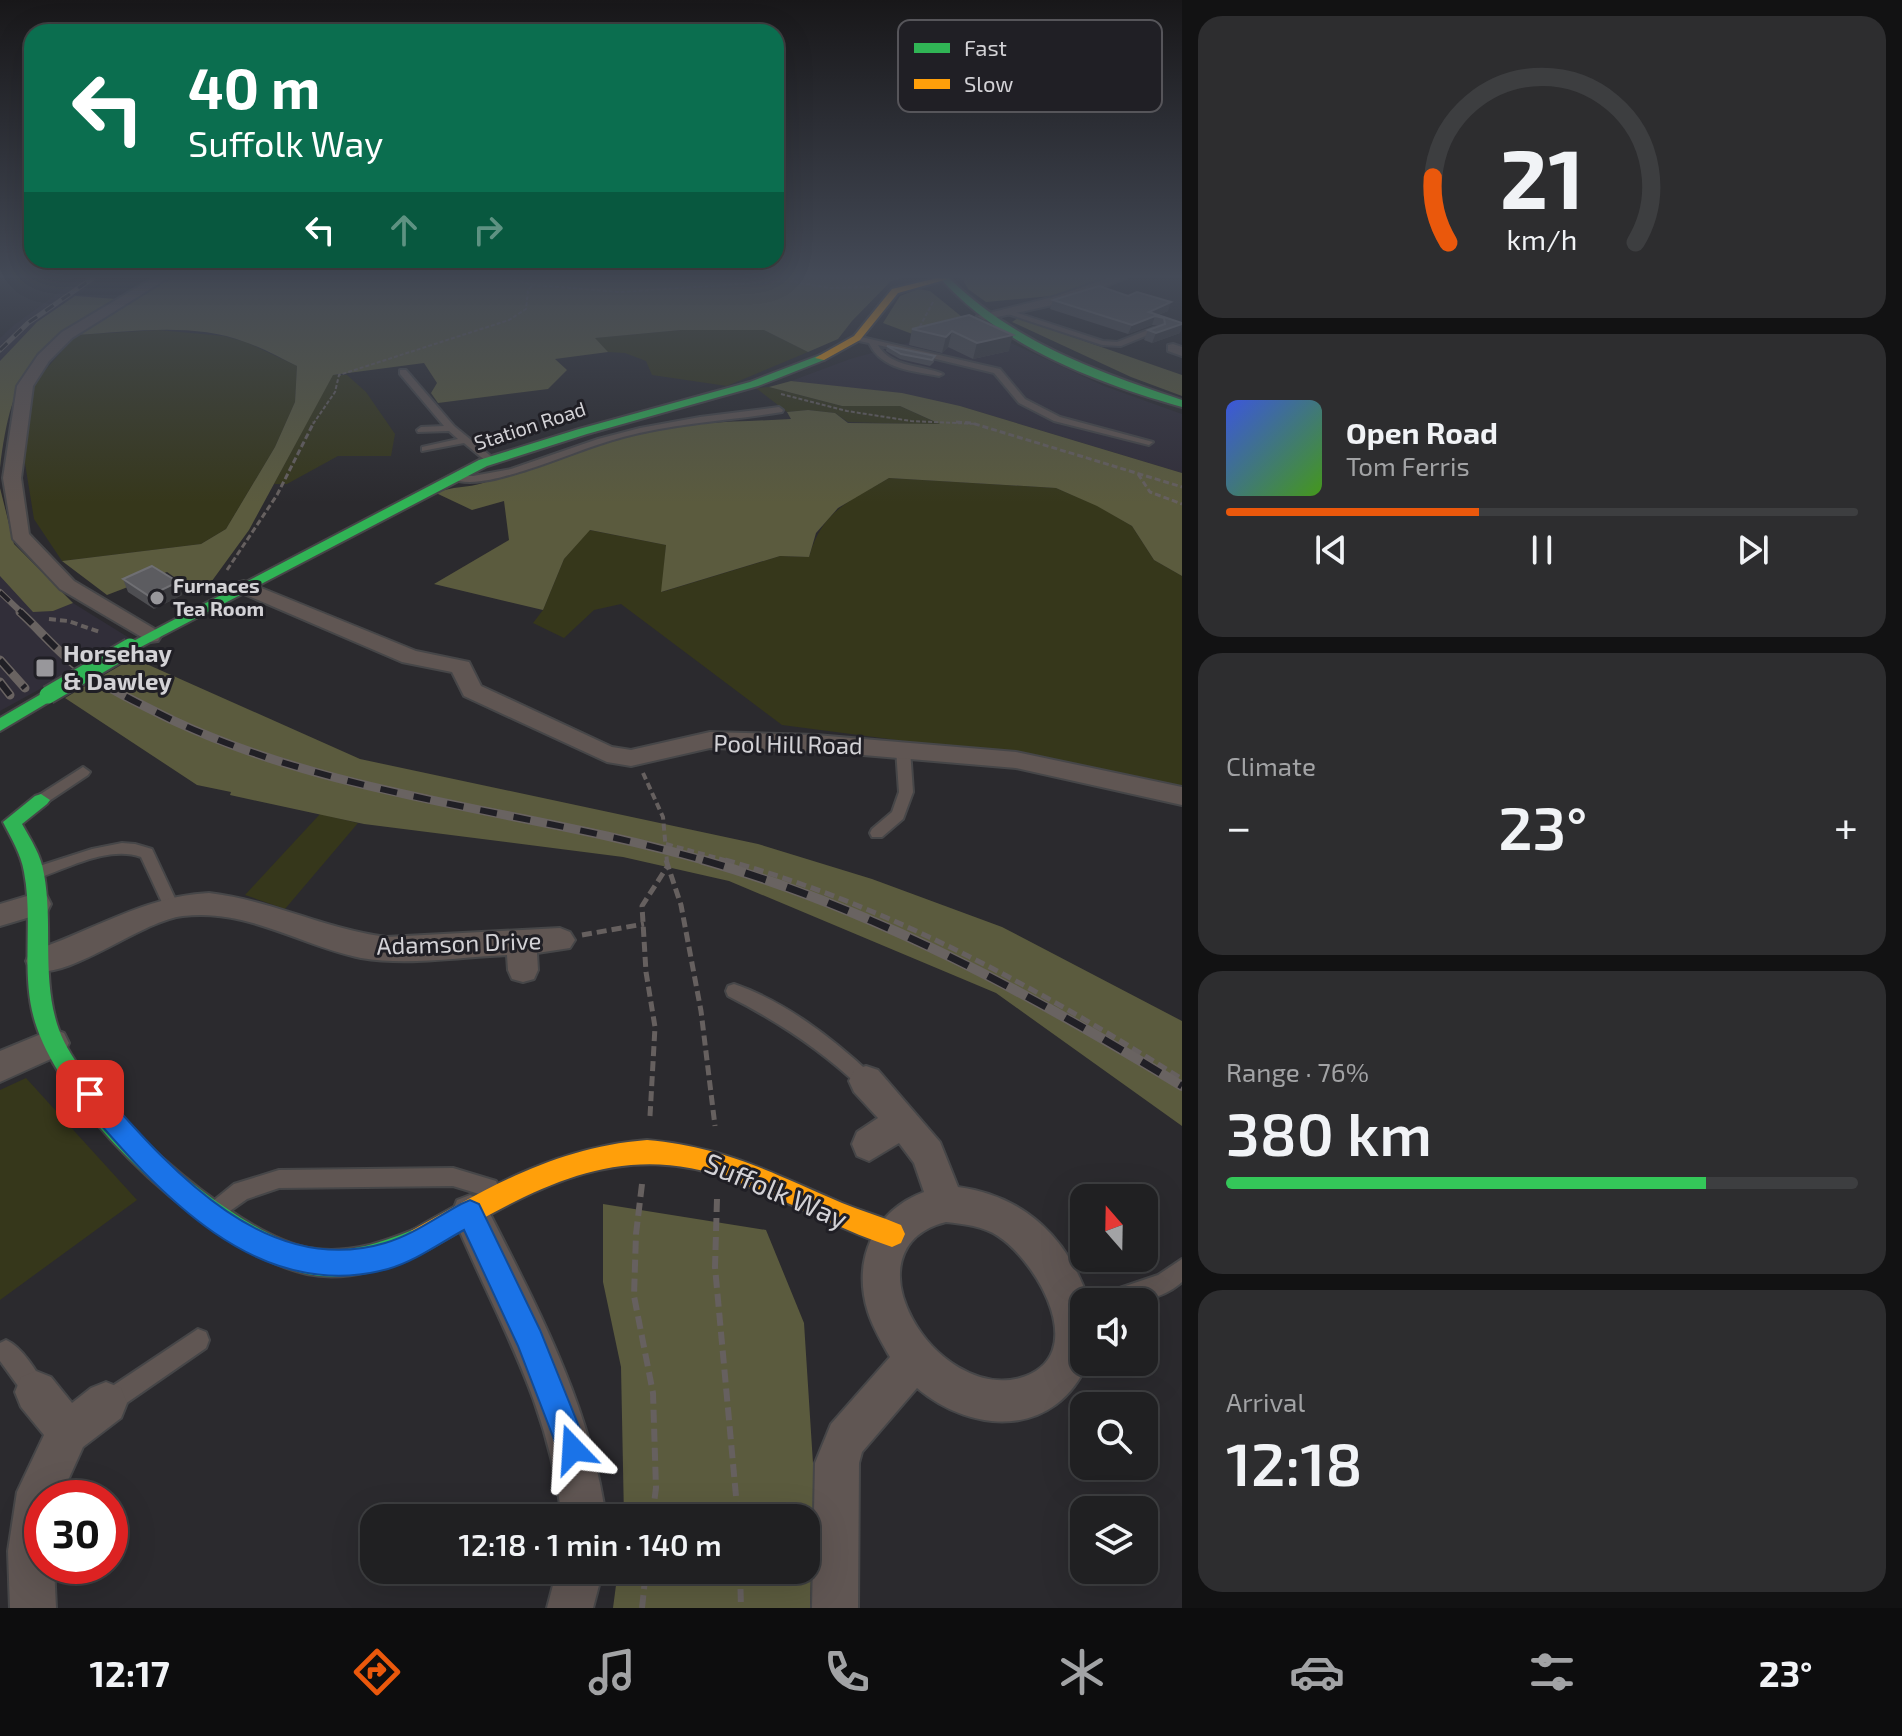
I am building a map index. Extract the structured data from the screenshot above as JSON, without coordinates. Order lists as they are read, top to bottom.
{
  "streets": {
    "street": [
      "Station Road",
      "Pool Hill Road",
      "Adamson Drive",
      "Suffolk Way"
    ]
  },
  "crossings": [
    ["Station Road", "Pool Hill Road"]
  ],
  "places": {
    "other": ["Furnaces Tea Room"],
    "transit": ["Horsehay & Dawley"]
  },
  "legend": ["Fast", "Slow"],
  "north": "top",
  "page": {
    "turn": ["40 m", "Suffolk Way"],
    "song": ["Open Road", "Tom Ferris"],
    "tile": [
      "Climate",
      ["Range · 76%", "380 km"],
      ["Arrival", "12:18"]
    ],
    "heat": ["−", "23°", "+"],
    "limit": "30",
    "trip": "12:18 · 1 min · 140 m",
    "tabs": ["12:17", "23°"],
    "gauge": ["21", "km/h"]
  }
}
